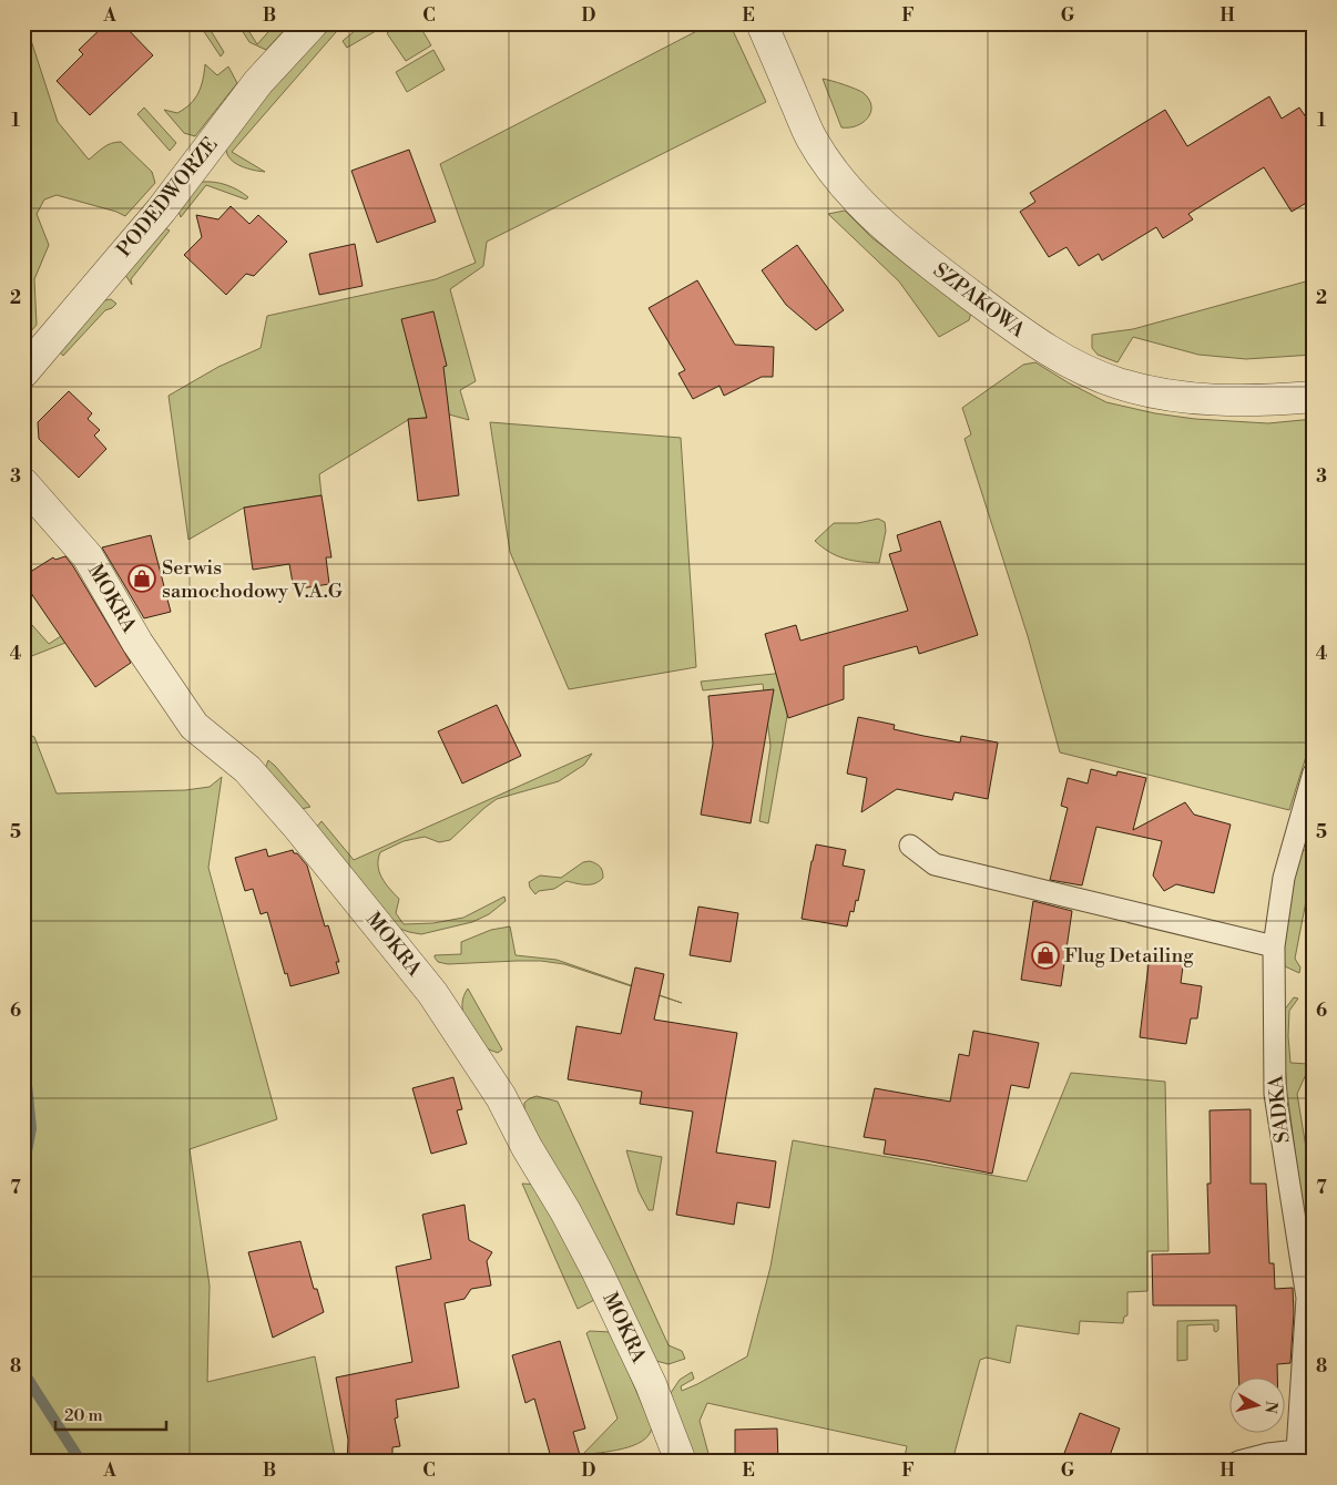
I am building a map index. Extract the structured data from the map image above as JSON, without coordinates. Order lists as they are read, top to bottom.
{
  "streets": {
    "street": ["PODEDWORZE", "SZPAKOWA", "MOKRA"],
    "lane": ["SADKA"]
  },
  "places": {
    "shop": ["Serwis samochodowy V.A.G", "Flug Detailing"]
  },
  "scale_bar": "20 m",
  "north": "right",
  "grid": {
    "columns": [
      "A",
      "B",
      "C",
      "D",
      "E",
      "F",
      "G",
      "H"
    ],
    "rows": [
      "1",
      "2",
      "3",
      "4",
      "5",
      "6",
      "7",
      "8"
    ]
  }
}
